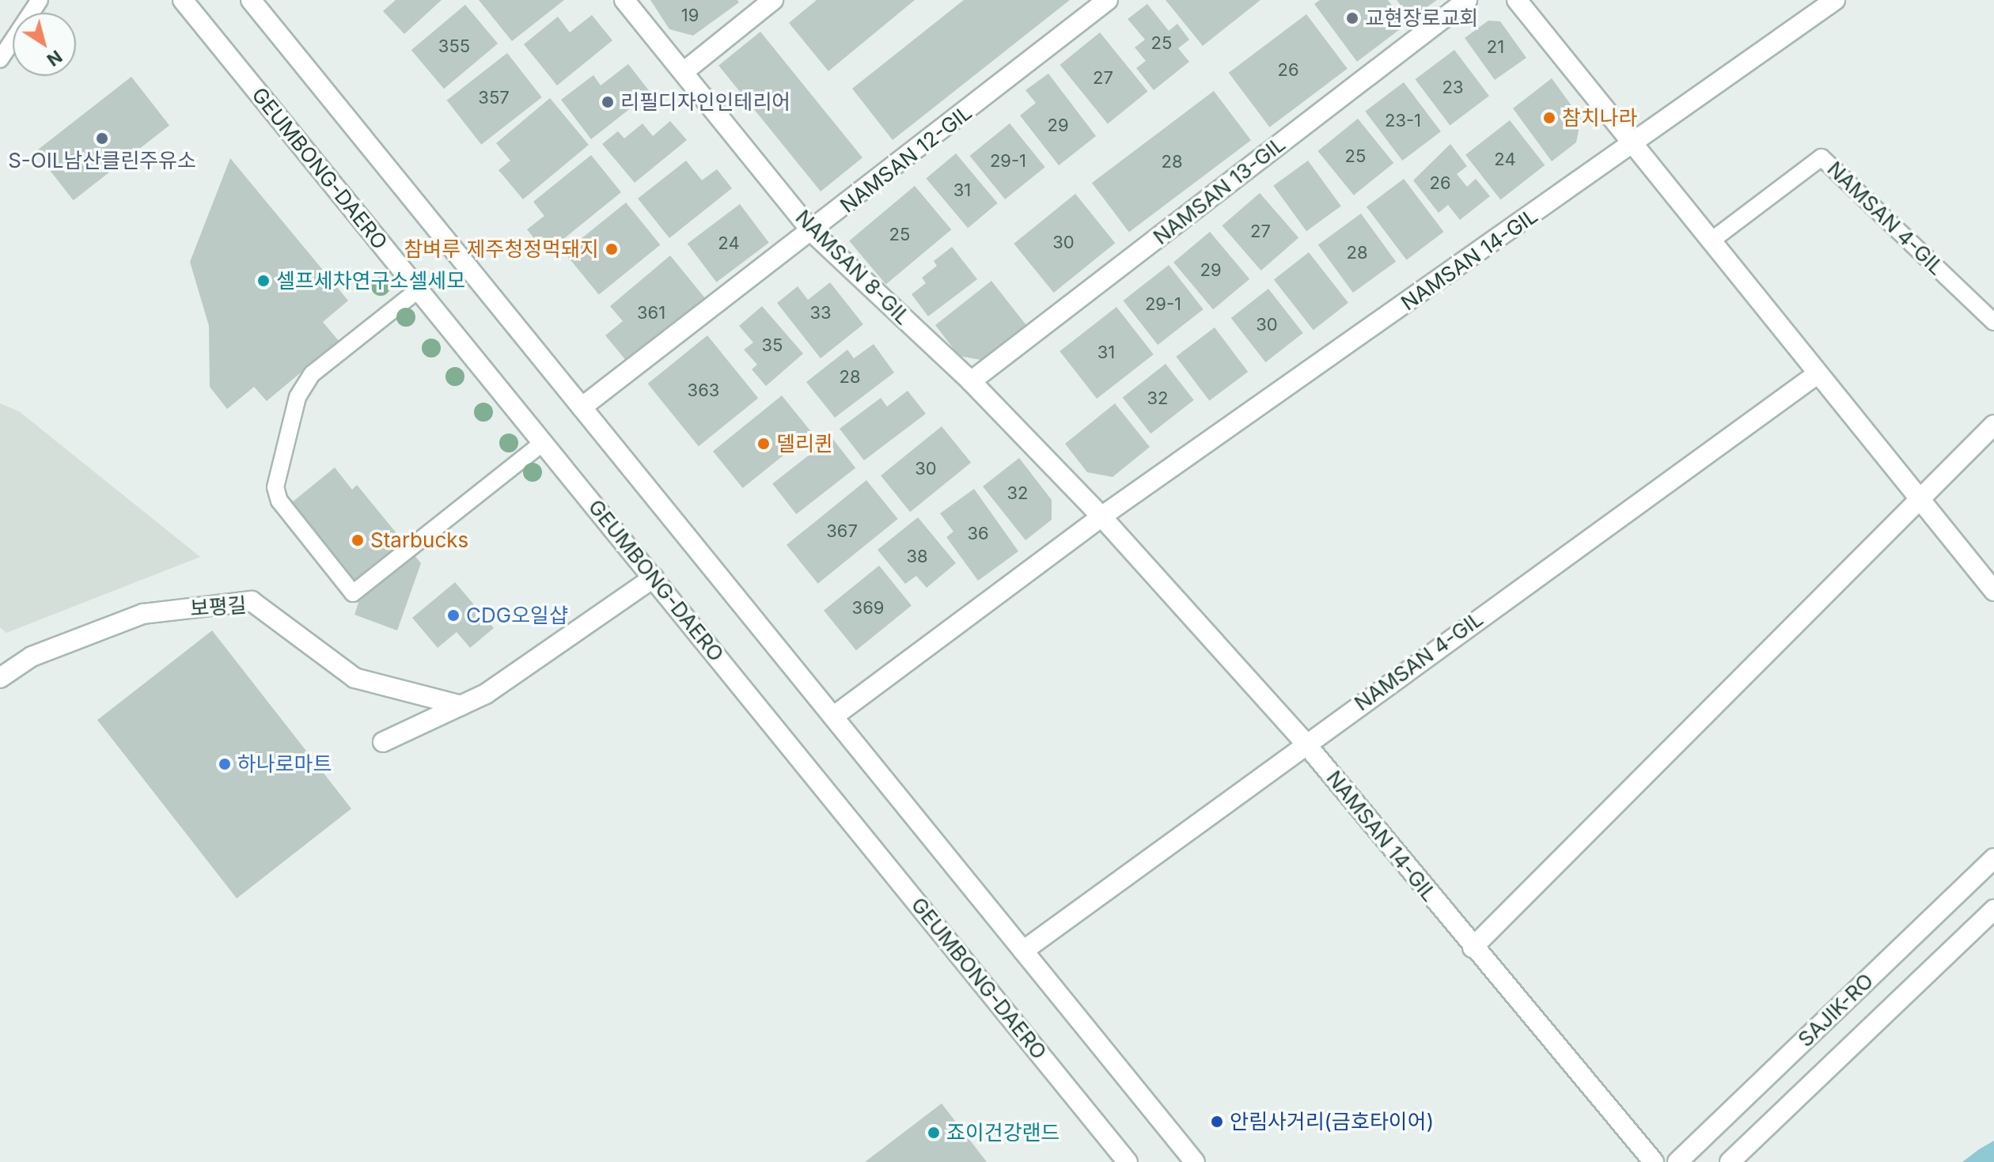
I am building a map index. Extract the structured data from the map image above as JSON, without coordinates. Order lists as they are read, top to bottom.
{
  "streets": {
    "street": [
      "NAMSAN 12-GIL",
      "GEUMBONG-DAERO",
      "NAMSAN 13-GIL",
      "NAMSAN 4-GIL",
      "NAMSAN 14-GIL",
      "NAMSAN 8-GIL",
      "보평길",
      "SAJIK-RO"
    ]
  },
  "crossings": [
    ["NAMSAN 12-GIL", "NAMSAN 8-GIL"],
    ["NAMSAN 13-GIL", "NAMSAN 8-GIL"],
    ["NAMSAN 4-GIL", "NAMSAN 14-GIL"],
    ["NAMSAN 14-GIL", "NAMSAN 8-GIL"]
  ],
  "places": [
    "교현장로교회",
    "리필디자인인테리어",
    "참치나라",
    "S-OIL남산클린주유소",
    "참벼루 제주청정먹돼지",
    "셀프세차연구소셀세모",
    "델리퀸",
    "Starbucks",
    "CDG오일샵",
    "하나로마트",
    "안림사거리(금호타이어)",
    "죠이건강랜드"
  ],
  "house_numbers": [
    "19",
    "25",
    "355",
    "21",
    "26",
    "27",
    "23",
    "357",
    "23-1",
    "29",
    "25",
    "24",
    "29-1",
    "28",
    "26",
    "31",
    "27",
    "25",
    "30",
    "24",
    "28",
    "29",
    "29-1",
    "361",
    "33",
    "30",
    "35",
    "31",
    "28",
    "363",
    "32",
    "30",
    "32",
    "367",
    "36",
    "38",
    "369"
  ],
  "north": "bottom right"
}
